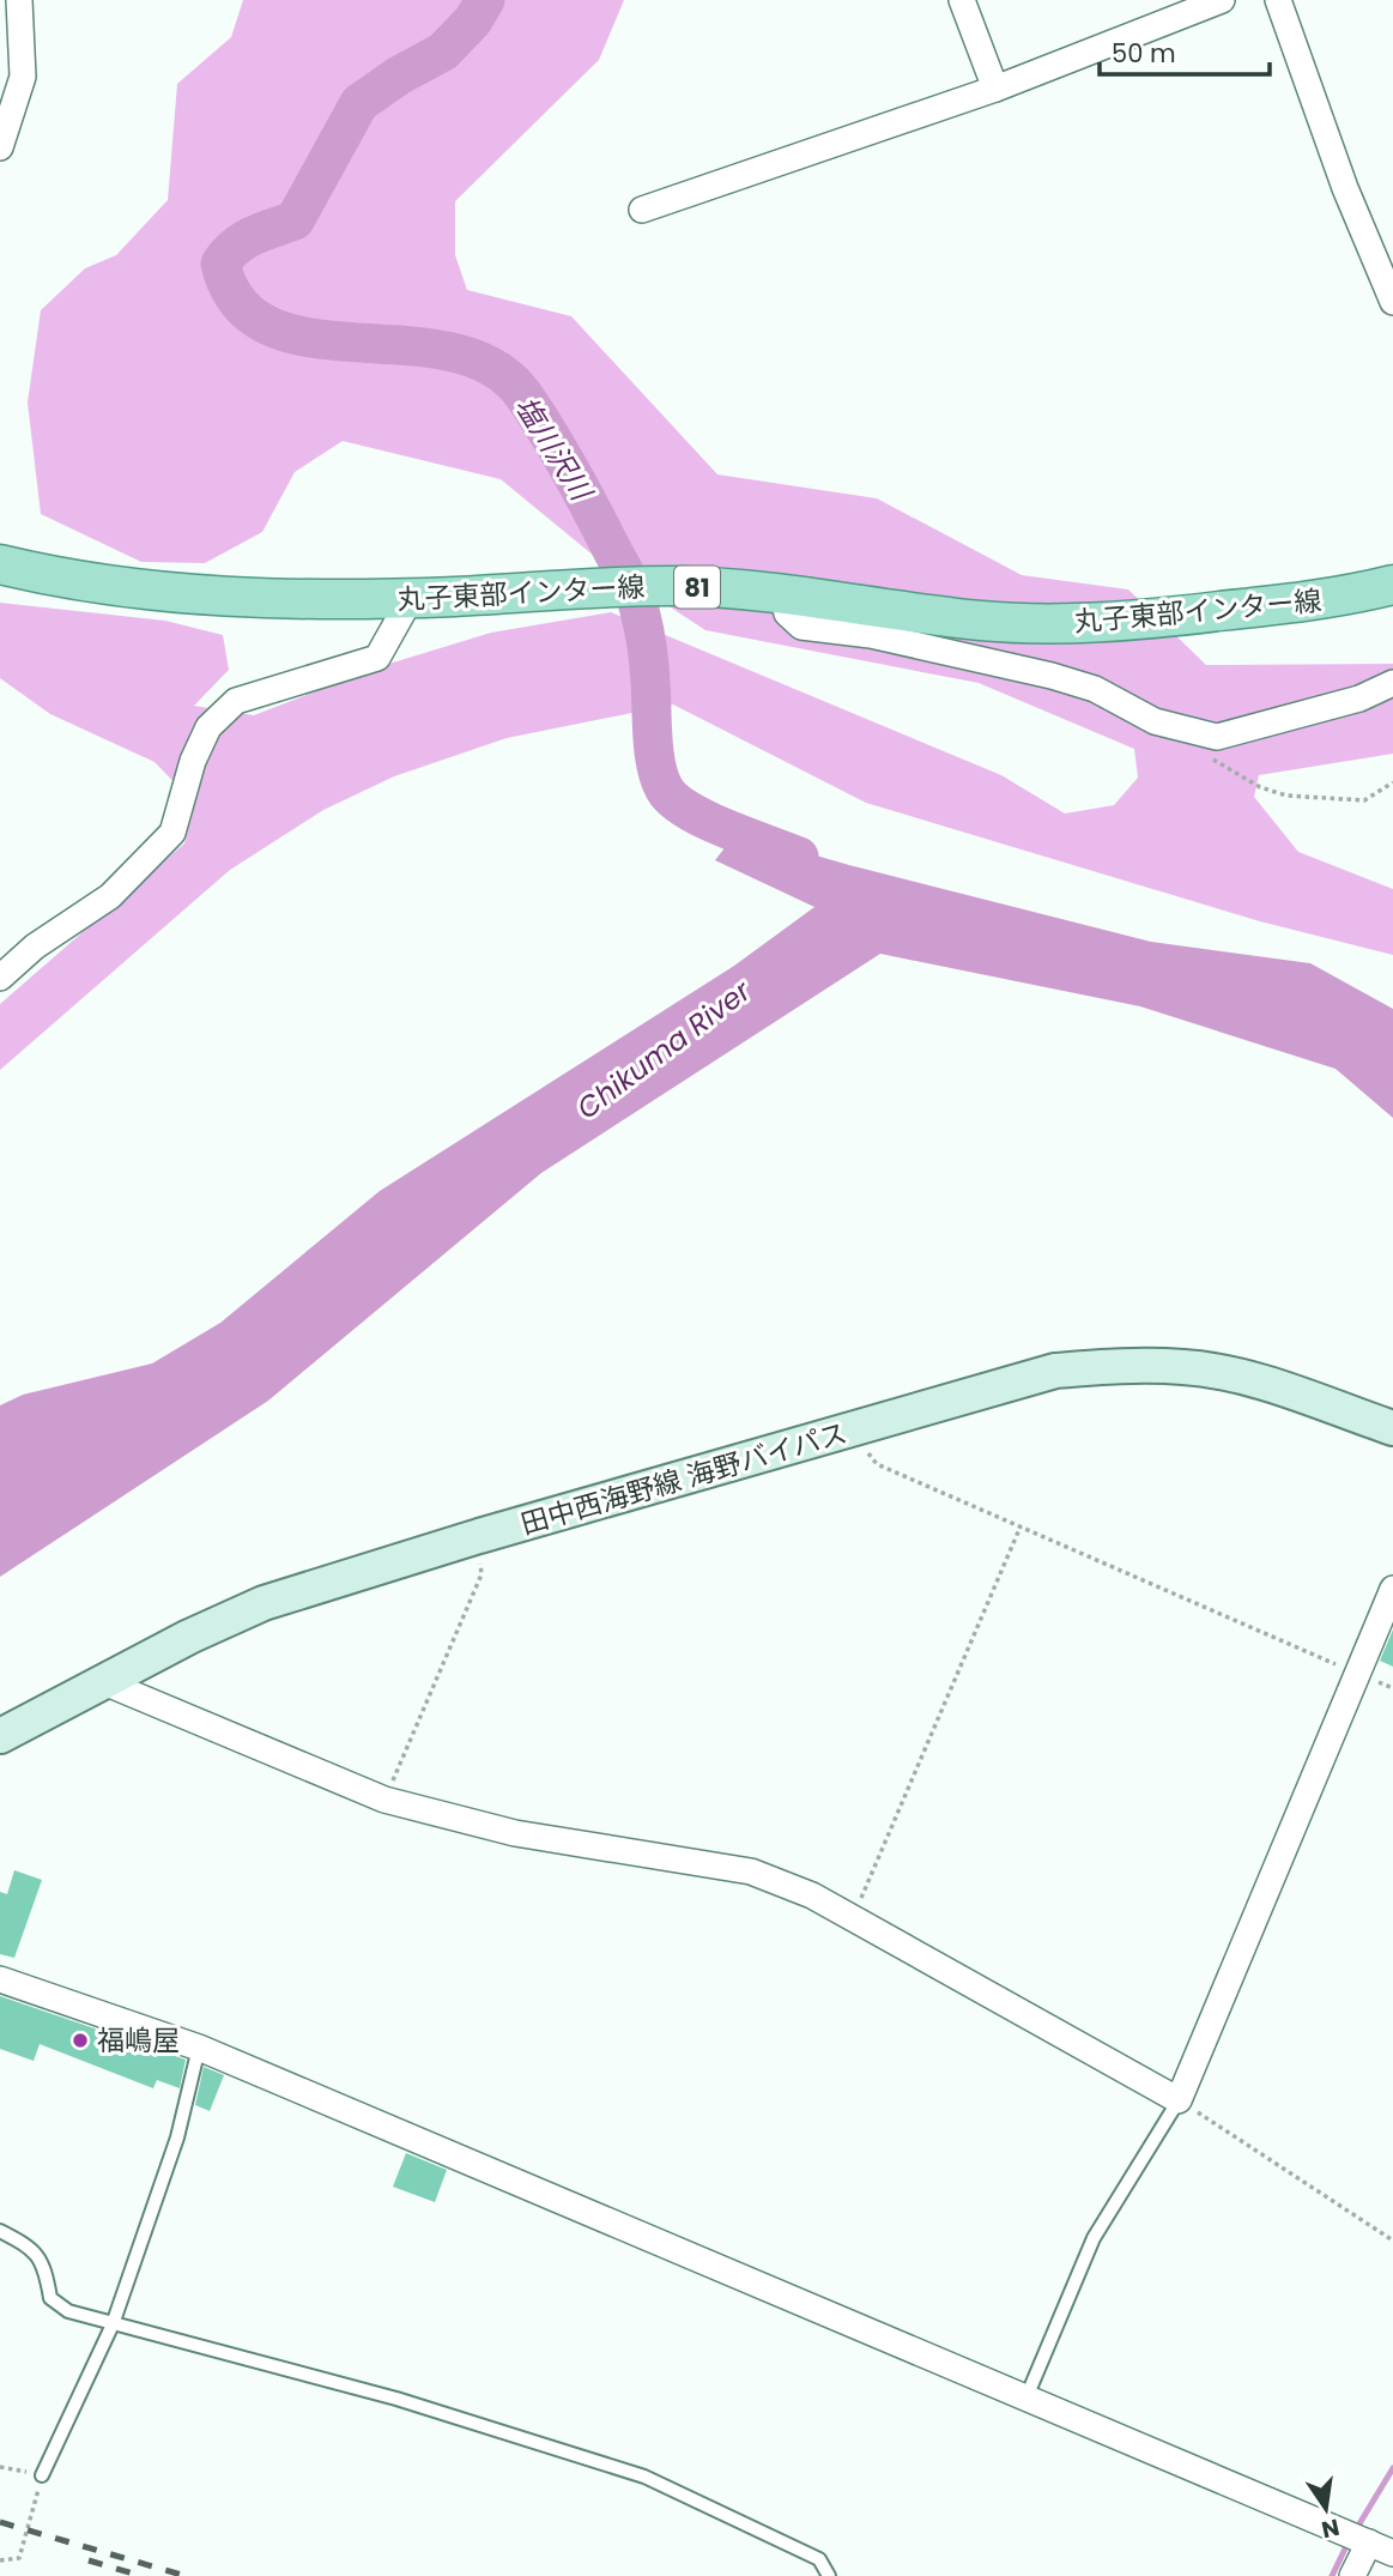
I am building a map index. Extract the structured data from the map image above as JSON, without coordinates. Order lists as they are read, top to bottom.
{
  "streets": {
    "main road": ["81", "丸子東部インター線"],
    "street": ["田中西海野線 海野バイパス"]
  },
  "water": ["塩川沢川", "Chikuma River"],
  "places": ["福嶋屋"],
  "scale_bar": "50 m",
  "north": "bottom"
}
